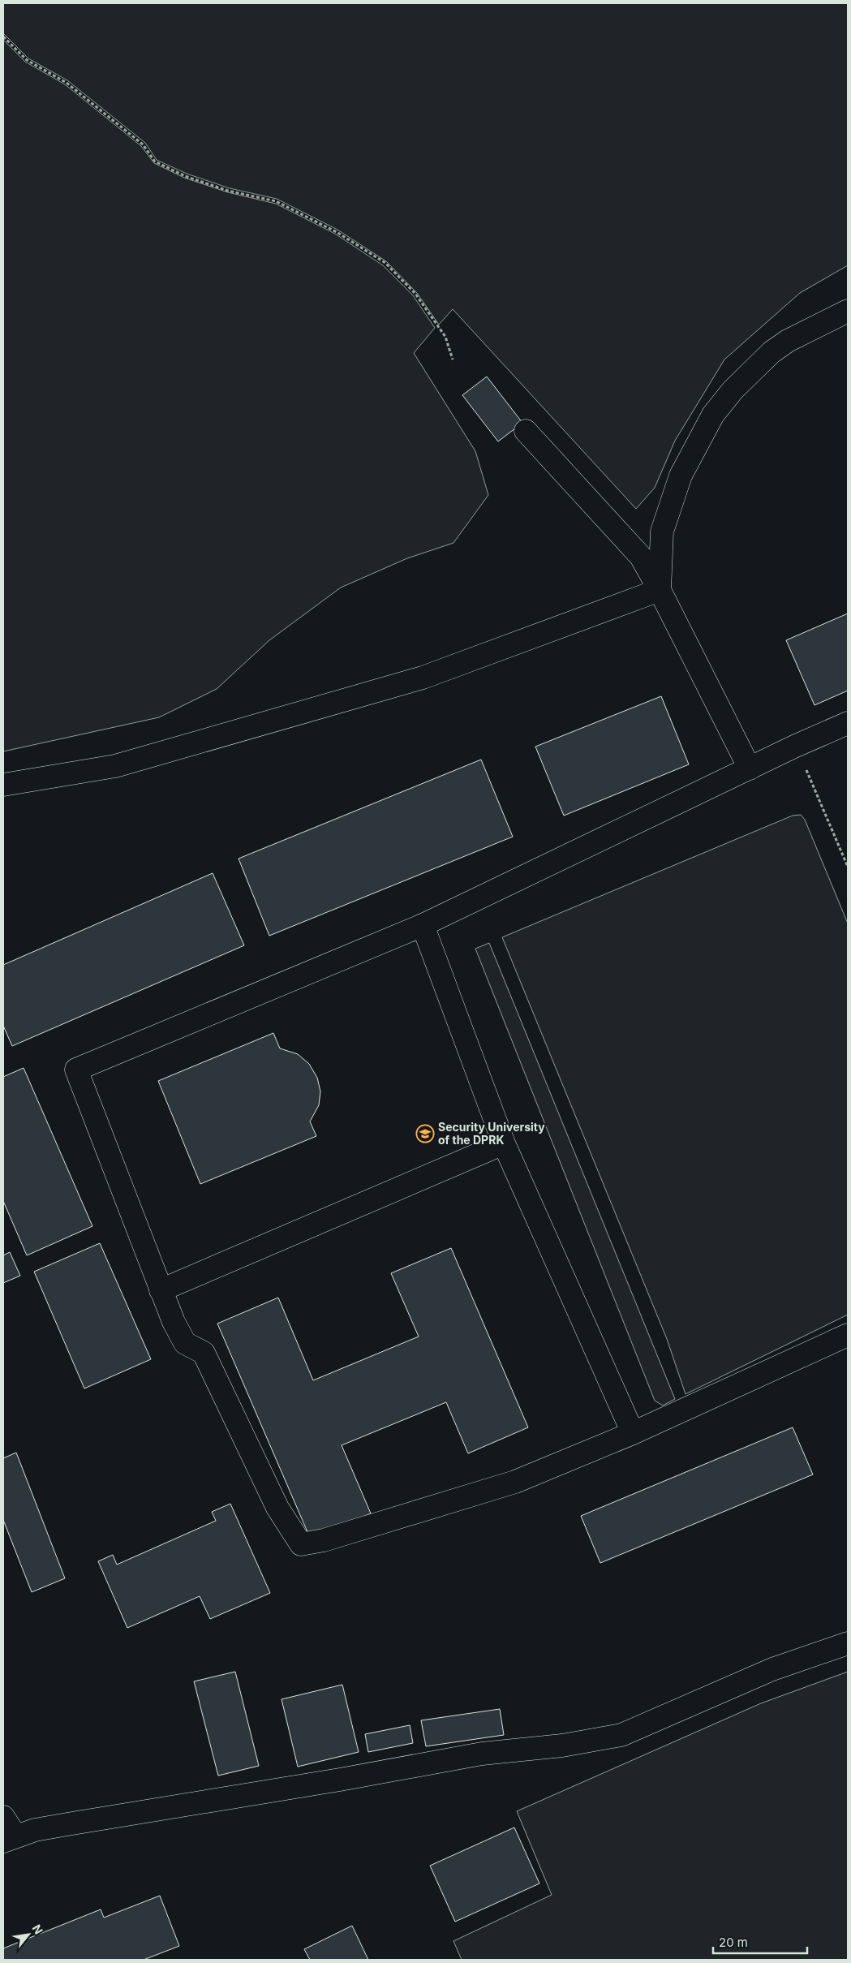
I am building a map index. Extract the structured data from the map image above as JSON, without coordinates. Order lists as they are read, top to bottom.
{
  "places": {
    "school or university": ["Security University of the DPRK"]
  },
  "scale_bar": "20 m",
  "north": "top right"
}
